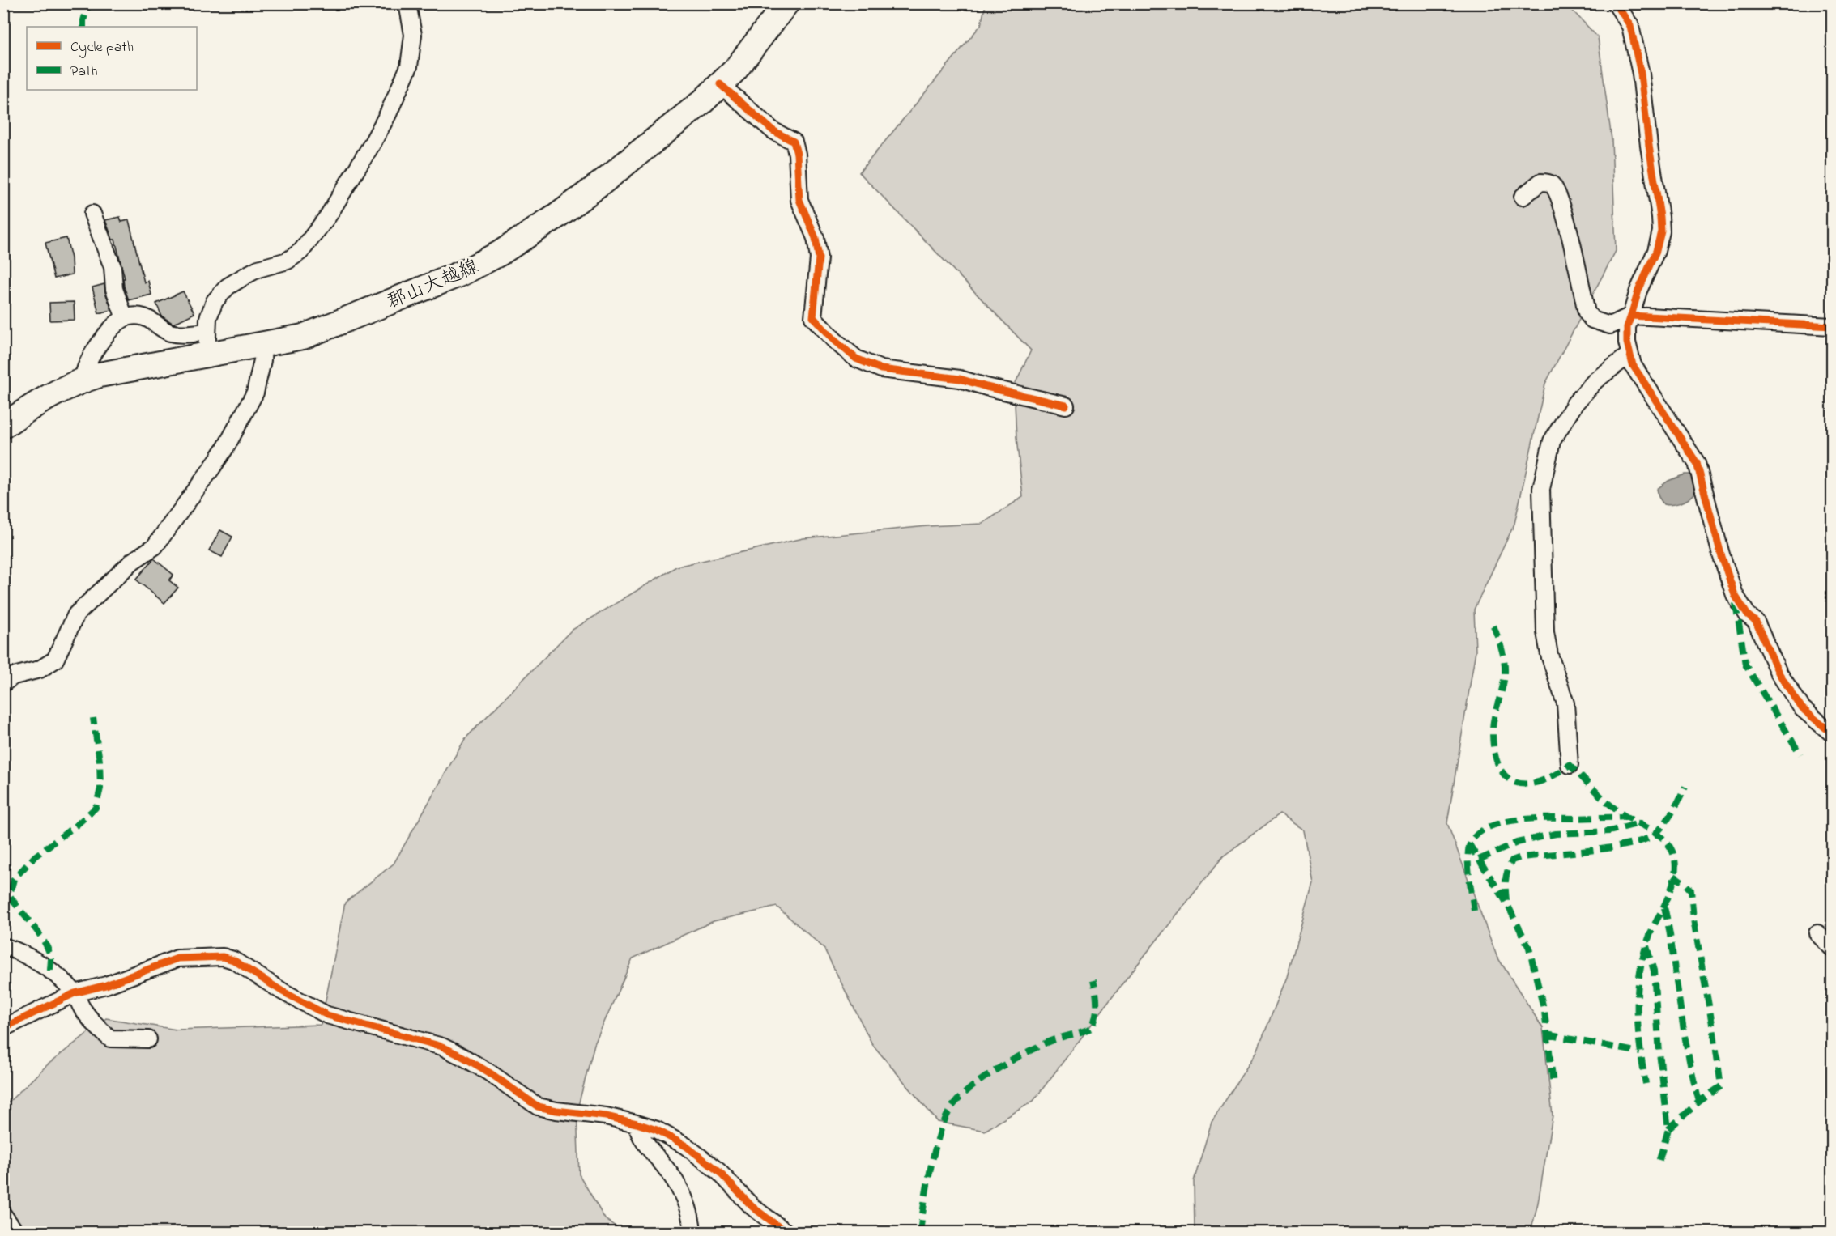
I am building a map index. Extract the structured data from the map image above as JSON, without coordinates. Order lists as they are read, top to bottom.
{
  "streets": {
    "main road": ["郡山大越線"]
  },
  "legend": ["Cycle path", "Path"]
}
